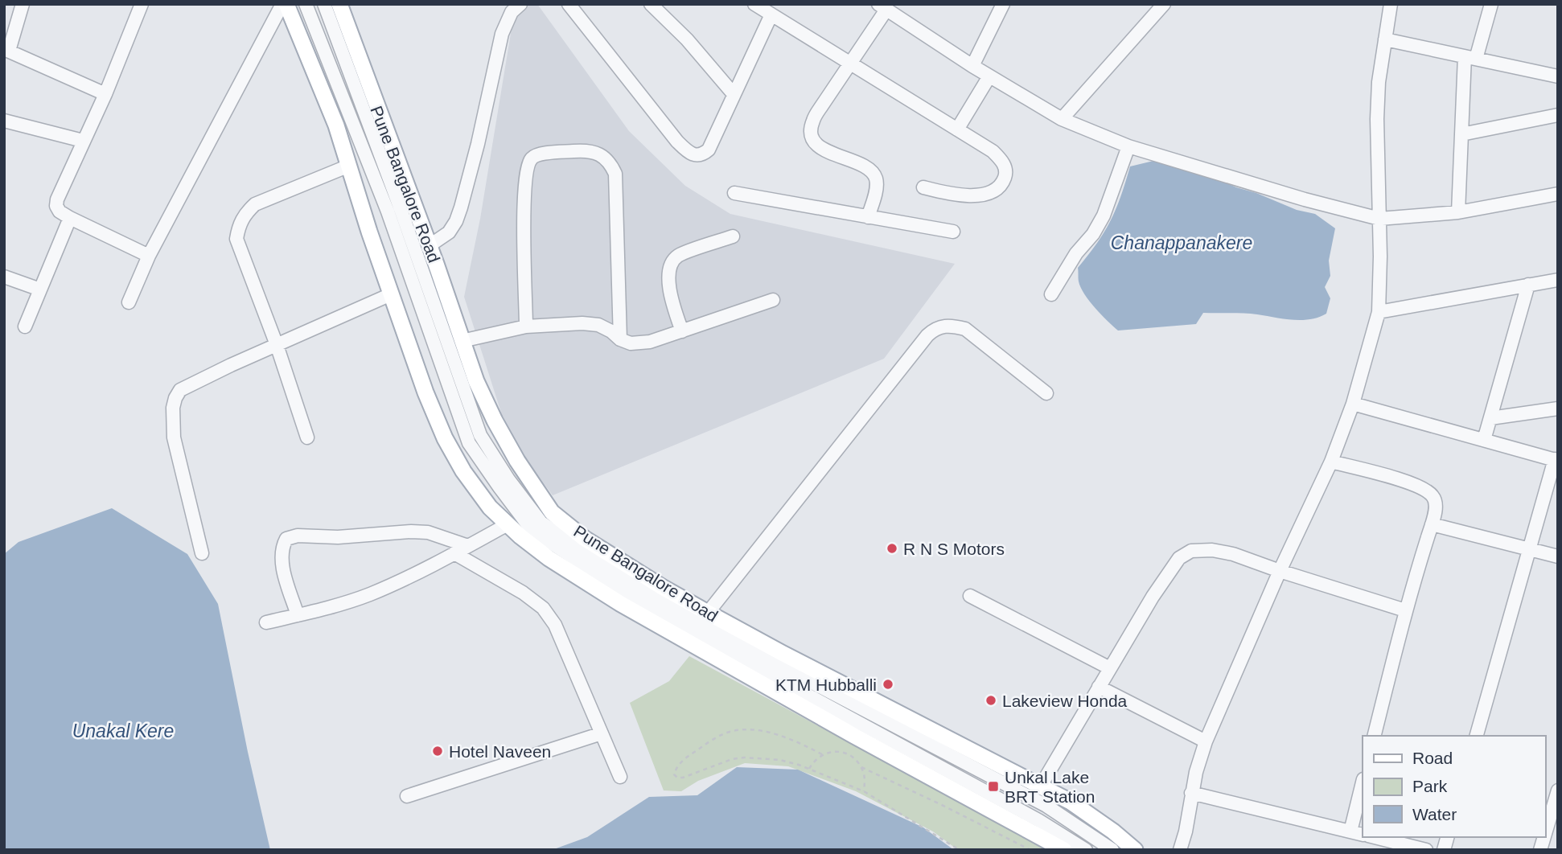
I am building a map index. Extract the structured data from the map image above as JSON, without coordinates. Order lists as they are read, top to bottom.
{
  "streets": {
    "main road": ["Pune Bangalore Road"]
  },
  "water": ["Chanappanakere", "Unakal Kere"],
  "places": {
    "other": [
      "R N S Motors",
      "KTM Hubballi",
      "Lakeview Honda",
      "Hotel Naveen"
    ],
    "transit": ["Unkal Lake BRT Station"]
  },
  "legend": ["Road", "Park", "Water"]
}
